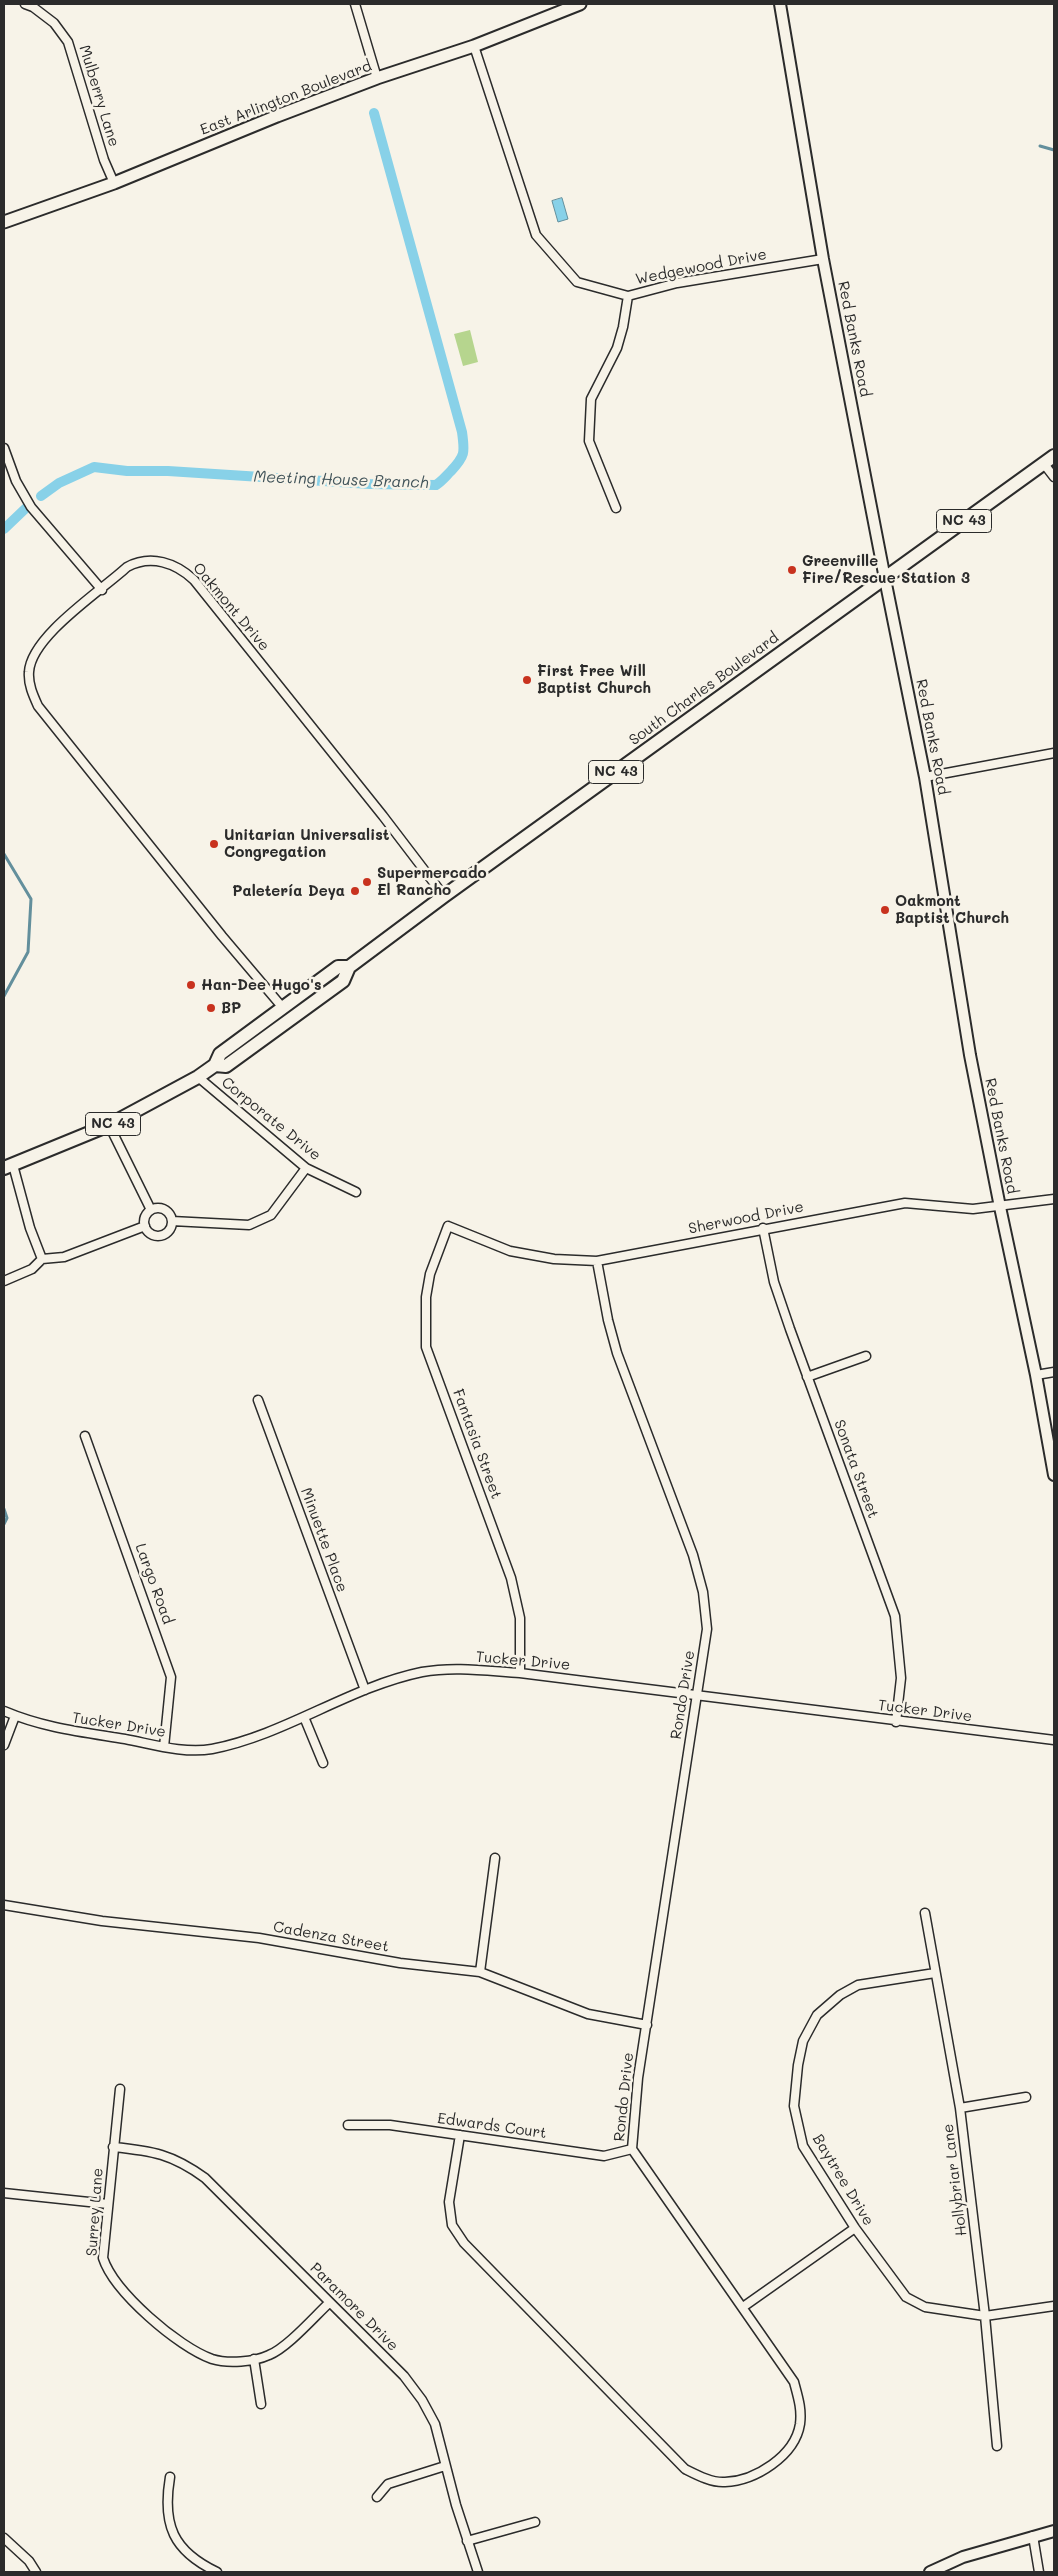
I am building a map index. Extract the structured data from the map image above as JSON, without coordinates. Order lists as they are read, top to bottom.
{
  "streets": {
    "main road": ["East Arlington Boulevard", "NC 43", "South Charles Boulevard"],
    "street": [
      "Mulberry Lane",
      "Wedgewood Drive",
      "Red Banks Road",
      "Oakmont Drive",
      "Corporate Drive",
      "Sherwood Drive",
      "Fantasia Street",
      "Sonata Street",
      "Minuette Place",
      "Largo Road",
      "Tucker Drive",
      "Rondo Drive",
      "Cadenza Street",
      "Edwards Court",
      "Baytree Drive",
      "Hollybriar Lane",
      "Surrey Lane",
      "Paramore Drive"
    ]
  },
  "crossings": [
    ["Mulberry Lane", "East Arlington Boulevard"],
    ["East Arlington Boulevard", "Wedgewood Drive"],
    ["Wedgewood Drive", "Red Banks Road"],
    ["Red Banks Road", "South Charles Boulevard"],
    ["Red Banks Road", "Sherwood Drive"],
    ["Oakmont Drive", "South Charles Boulevard"],
    ["South Charles Boulevard", "Corporate Drive"],
    ["Sherwood Drive", "Fantasia Street"],
    ["Sherwood Drive", "Sonata Street"],
    ["Sherwood Drive", "Rondo Drive"],
    ["Fantasia Street", "Tucker Drive"],
    ["Sonata Street", "Tucker Drive"],
    ["Minuette Place", "Tucker Drive"],
    ["Largo Road", "Tucker Drive"],
    ["Tucker Drive", "Rondo Drive"],
    ["Rondo Drive", "Cadenza Street"],
    ["Rondo Drive", "Edwards Court"],
    ["Baytree Drive", "Hollybriar Lane"],
    ["Surrey Lane", "Paramore Drive"]
  ],
  "water": ["Meeting House Branch"],
  "places": [
    "Greenville Fire/Rescue Station 3",
    "First Free Will Baptist Church",
    "Unitarian Universalist Congregation",
    "Supermercado El Rancho",
    "Paletería Deya",
    "Oakmont Baptist Church",
    "Han-Dee Hugo's",
    "BP"
  ]
}
